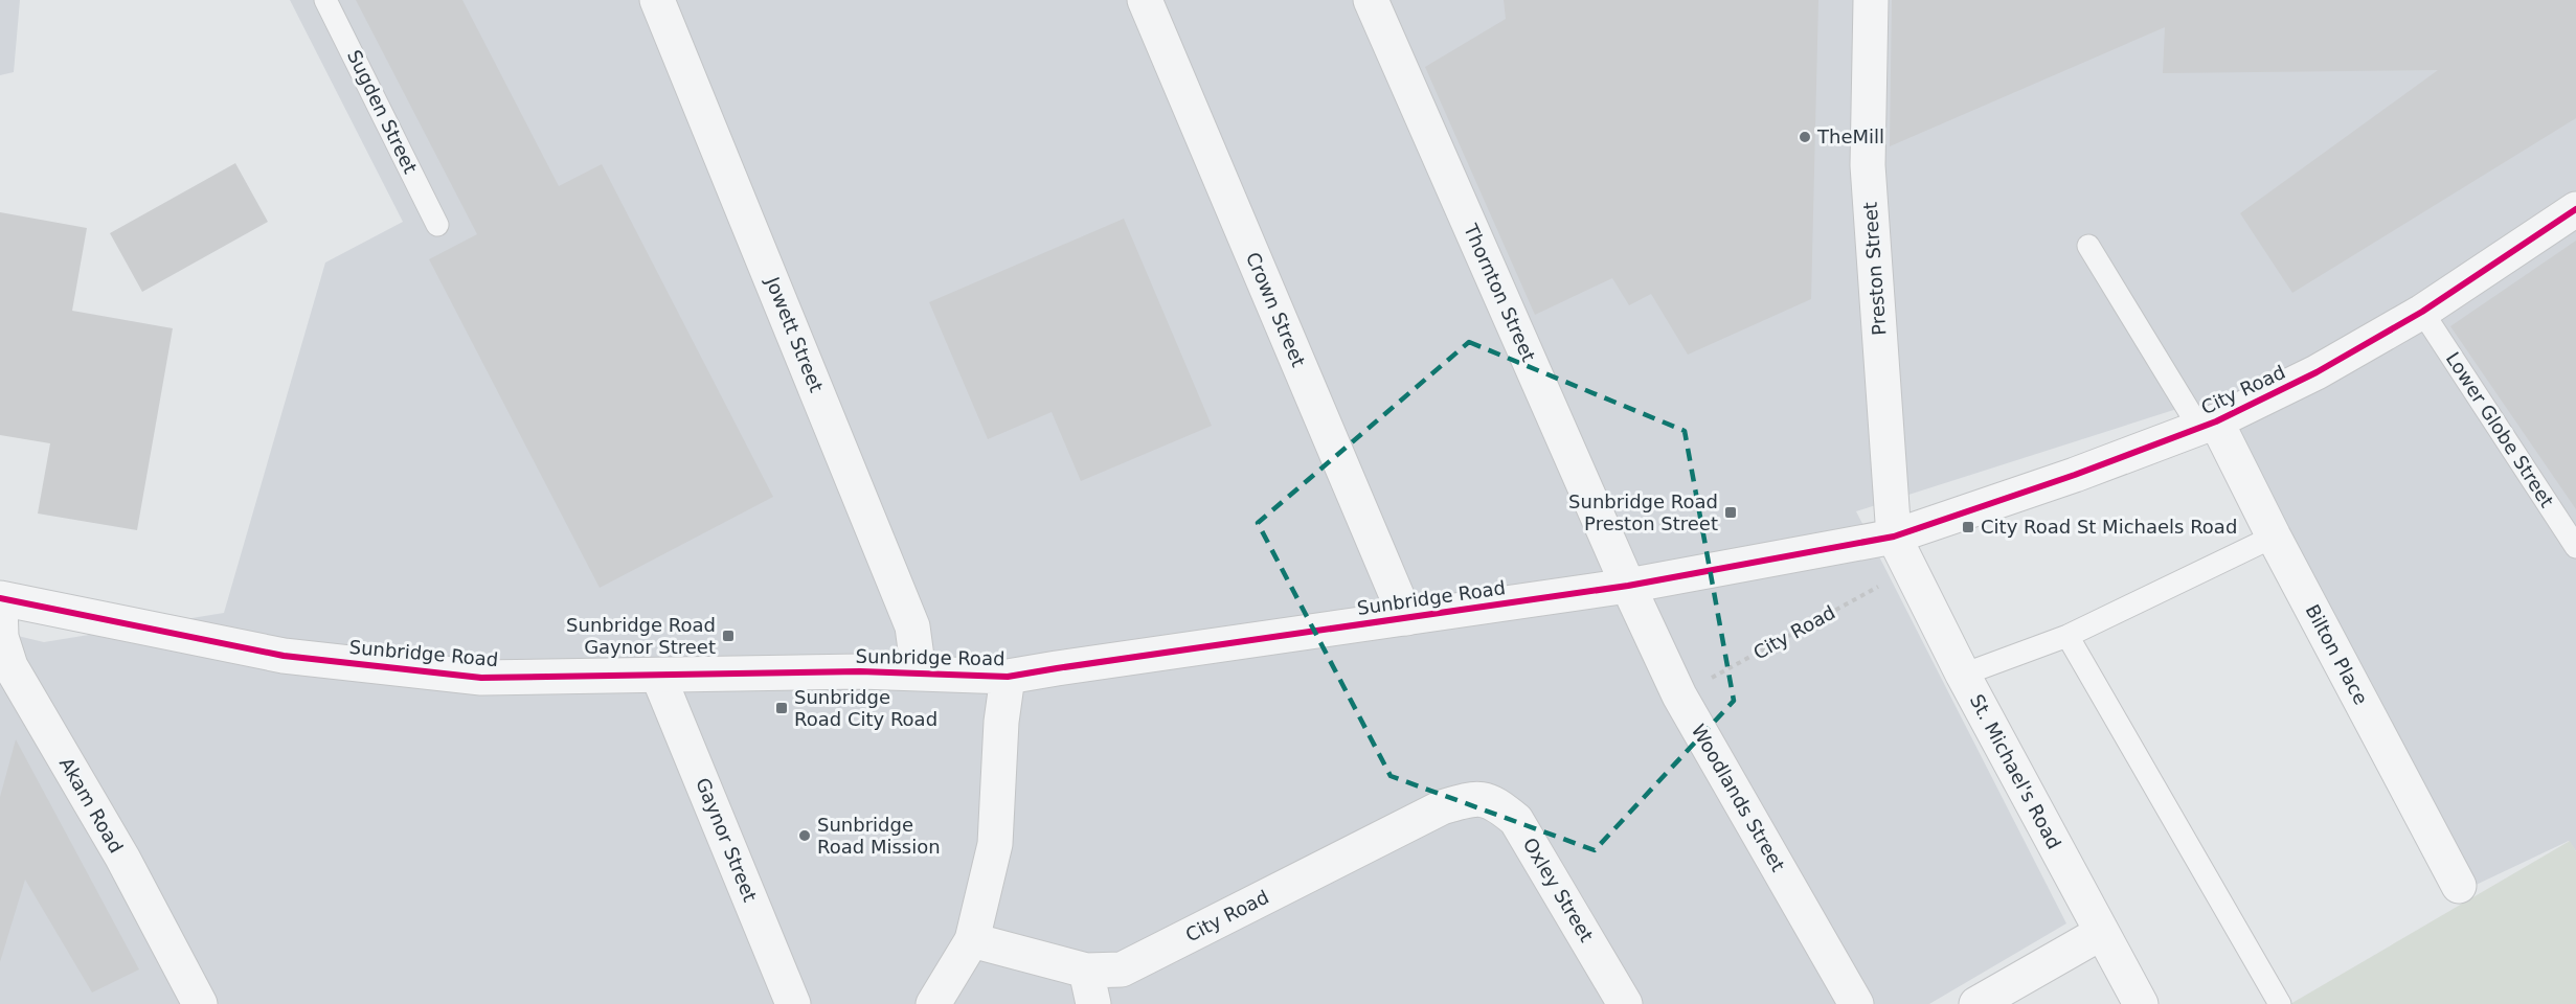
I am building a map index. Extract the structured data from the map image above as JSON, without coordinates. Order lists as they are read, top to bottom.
{
  "streets": {
    "street": [
      "Preston Street",
      "Thornton Street",
      "Crown Street",
      "Jowett Street",
      "City Road",
      "Sunbridge Road",
      "Bilton Place",
      "St. Michael's Road",
      "Woodlands Street",
      "Akam Road",
      "Gaynor Street",
      "Oxley Street"
    ],
    "lane": ["Sugden Street", "Lower Globe Street"]
  },
  "crossings": [
    ["Preston Street", "City Road"],
    ["Preston Street", "Sunbridge Road"],
    ["Preston Street", "St. Michael's Road"],
    ["Thornton Street", "Sunbridge Road"],
    ["Thornton Street", "Woodlands Street"],
    ["Crown Street", "Sunbridge Road"],
    ["Jowett Street", "Sunbridge Road"],
    ["City Road", "Lower Globe Street"],
    ["City Road", "Sunbridge Road"],
    ["City Road", "Bilton Place"],
    ["City Road", "St. Michael's Road"],
    ["City Road", "Woodlands Street"],
    ["City Road", "Oxley Street"],
    ["Sunbridge Road", "St. Michael's Road"],
    ["Sunbridge Road", "Woodlands Street"],
    ["Sunbridge Road", "Akam Road"],
    ["Sunbridge Road", "Gaynor Street"]
  ],
  "places": {
    "other": ["TheMill", "Sunbridge Road Mission"],
    "transit": [
      "Sunbridge Road Preston Street",
      "City Road St Michaels Road",
      "Sunbridge Road Gaynor Street",
      "Sunbridge Road City Road"
    ]
  }
}
